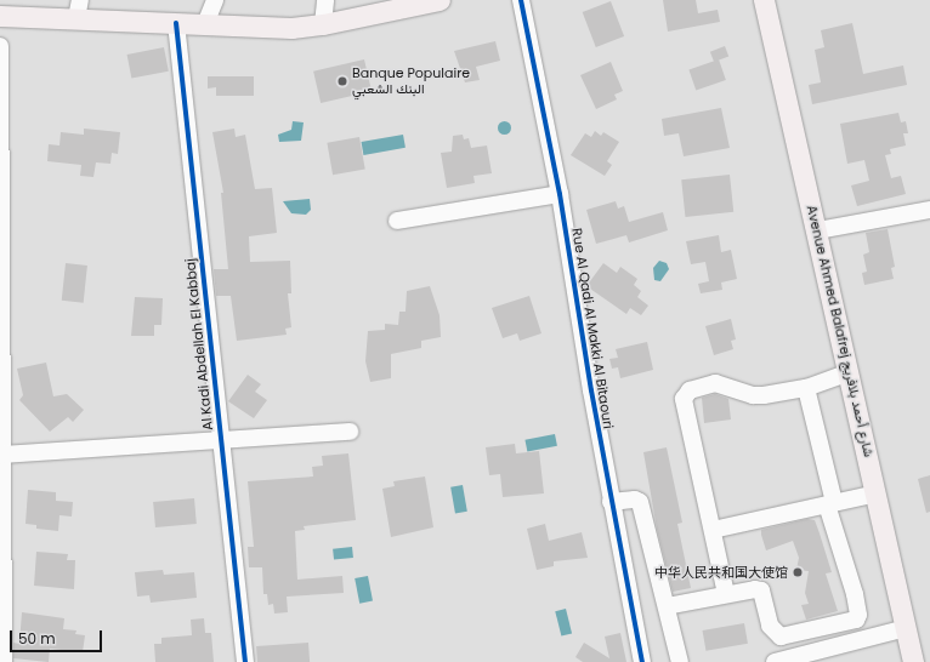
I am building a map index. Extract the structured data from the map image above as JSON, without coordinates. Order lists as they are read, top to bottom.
{
  "streets": {
    "main road": ["Avenue Ahmed Balafrej شارع أحمد بلافريج"],
    "street": ["Rue Al Qadi Al Makki Al Bitaouri", "Al Kadi Abdellah El Kabbaj"]
  },
  "places": ["Banque Populaire البنك الشعبي", "中华人民共和国大使馆"],
  "scale_bar": "50 m"
}
